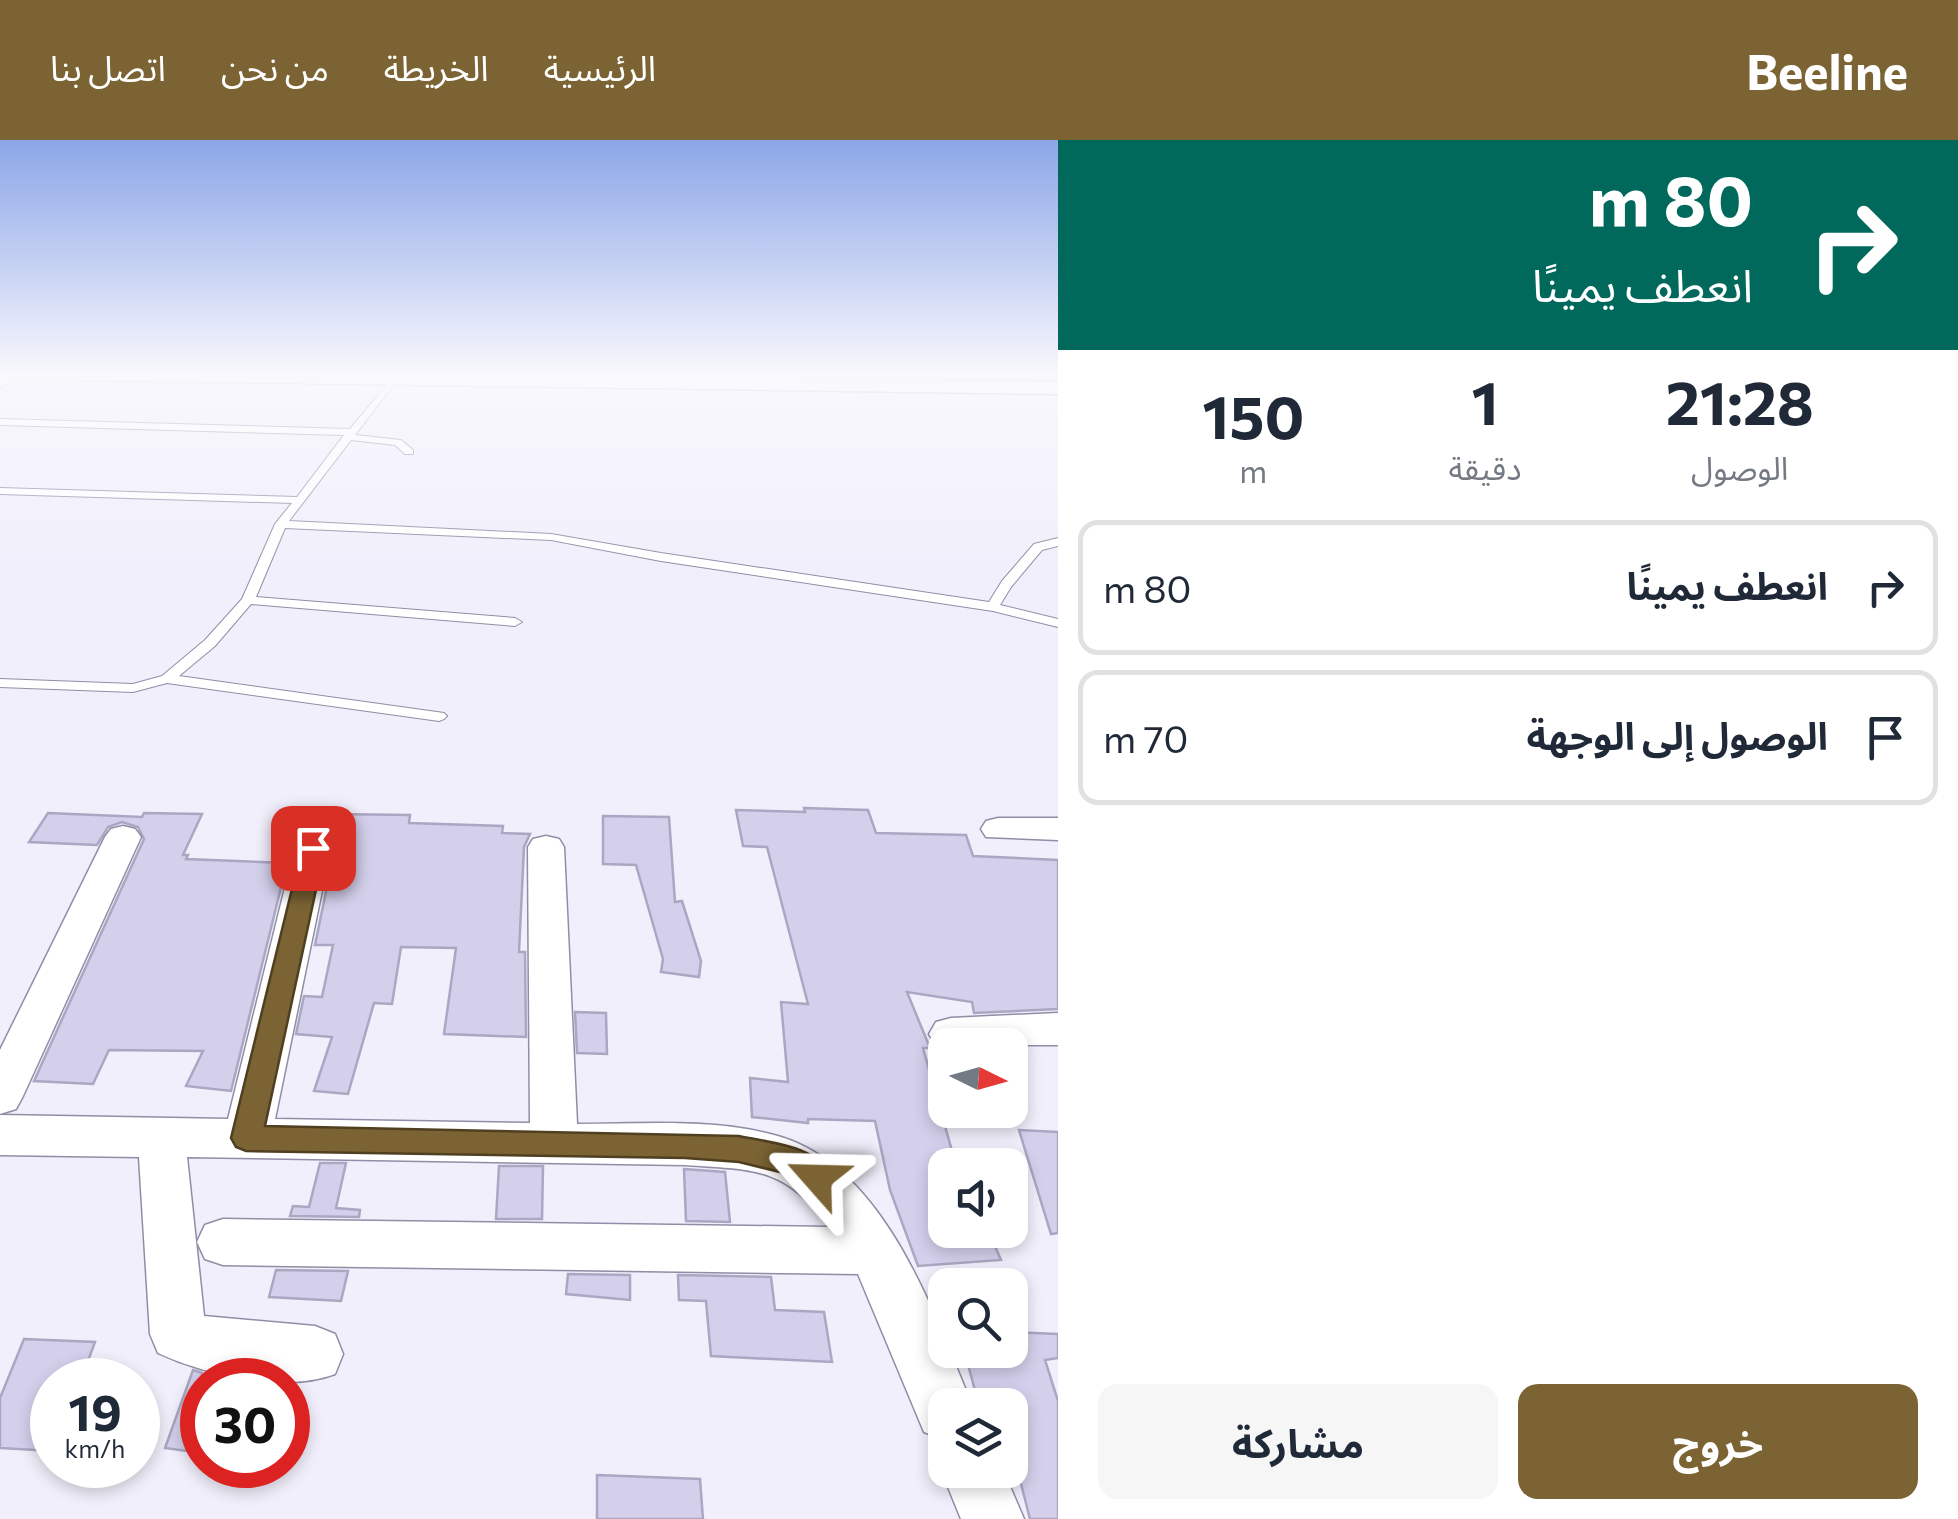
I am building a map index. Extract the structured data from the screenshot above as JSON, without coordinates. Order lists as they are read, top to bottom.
{
  "north": "right",
  "page": {
    "header": "Beeline",
    "nav": [
      "الرئيسية",
      "الخريطة",
      "من نحن",
      "اتصل بنا"
    ],
    "turn": ["80 m", "انعطف يمينًا"],
    "eta": [
      "21:28",
      "الوصول",
      "1",
      "دقيقة",
      "150",
      "m"
    ],
    "list": [
      {
        "name": "انعطف يمينًا",
        "value": "80 m"
      },
      {
        "name": "الوصول إلى الوجهة",
        "value": "70 m"
      }
    ],
    "speed": "19 km/h",
    "limit": "30",
    "buttons": ["خروج", "مشاركة"]
  }
}
